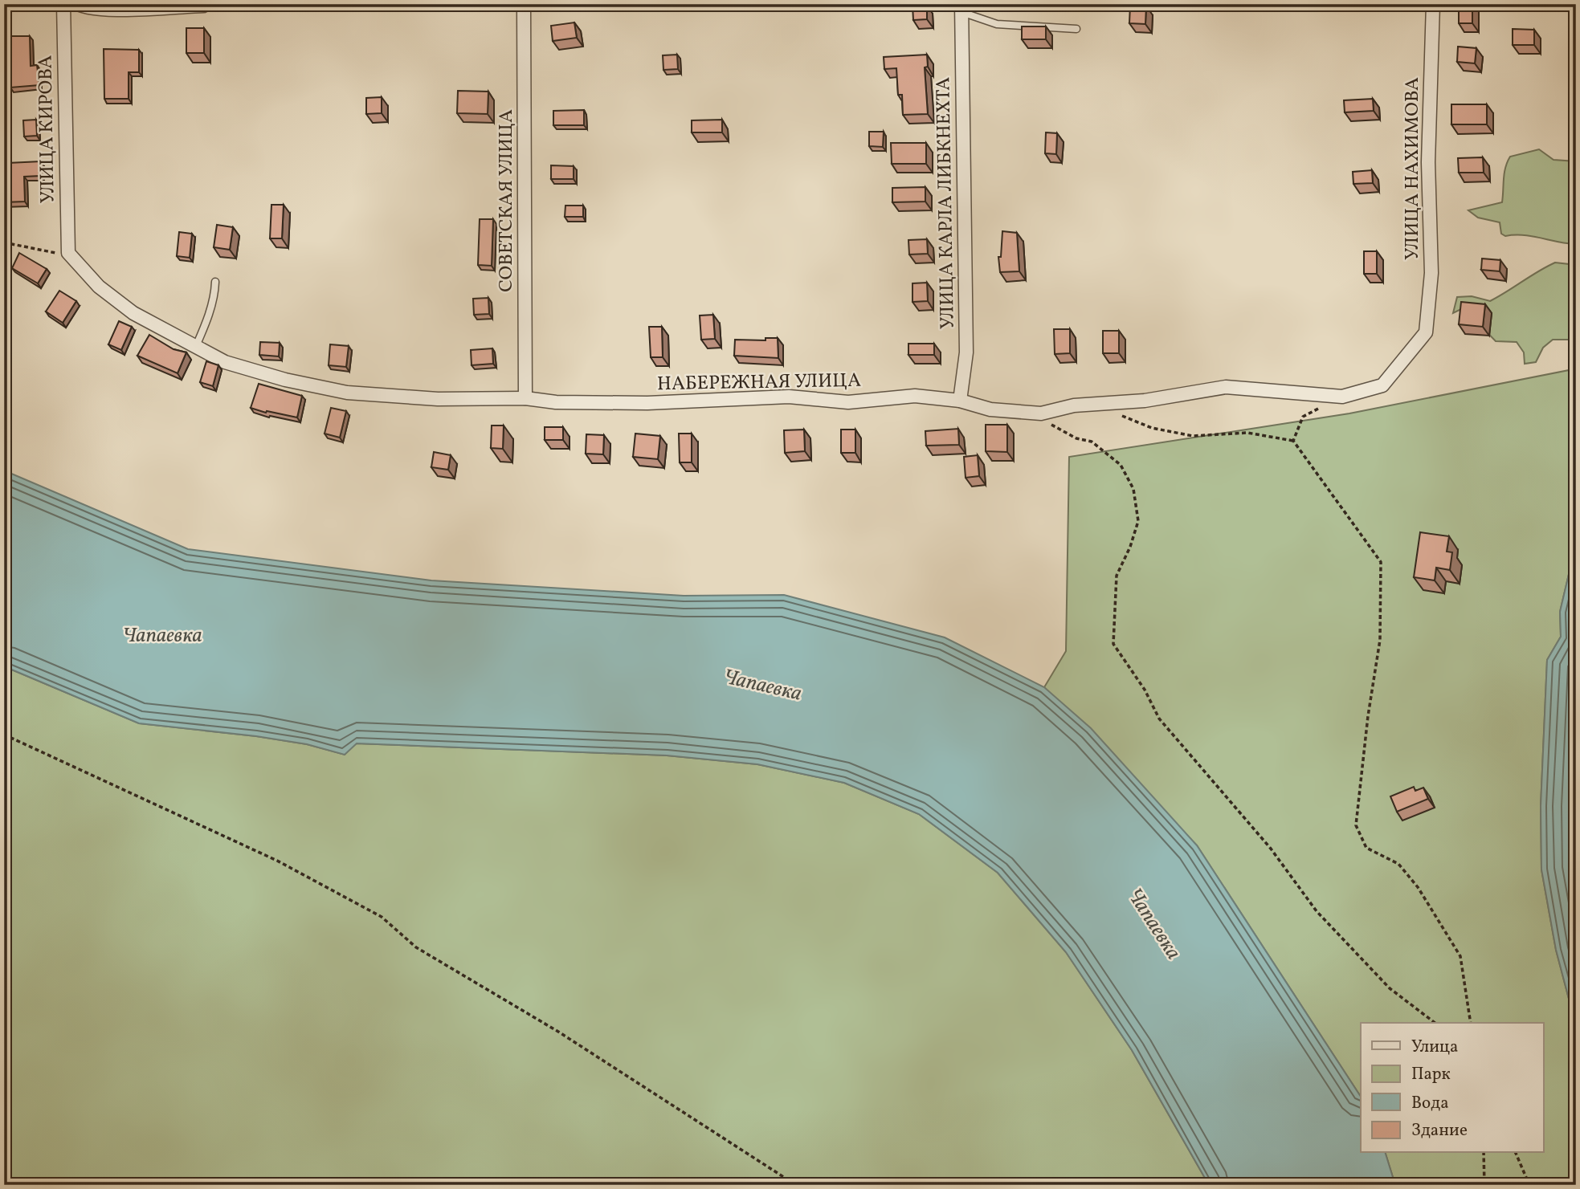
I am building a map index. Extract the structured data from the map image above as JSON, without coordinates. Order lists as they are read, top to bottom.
{
  "streets": {
    "street": [
      "УЛИЦА КИРОВА",
      "УЛИЦА НАХИМОВА",
      "СОВЕТСКАЯ УЛИЦА",
      "УЛИЦА КАРЛА ЛИБКНЕХТА",
      "НАБЕРЕЖНАЯ УЛИЦА"
    ]
  },
  "crossings": [
    ["УЛИЦА КИРОВА", "НАБЕРЕЖНАЯ УЛИЦА"],
    ["УЛИЦА НАХИМОВА", "НАБЕРЕЖНАЯ УЛИЦА"],
    ["СОВЕТСКАЯ УЛИЦА", "НАБЕРЕЖНАЯ УЛИЦА"],
    ["УЛИЦА КАРЛА ЛИБКНЕХТА", "НАБЕРЕЖНАЯ УЛИЦА"]
  ],
  "water": ["Чапаевка"],
  "legend": [
    "Улица",
    "Парк",
    "Вода",
    "Здание"
  ]
}
